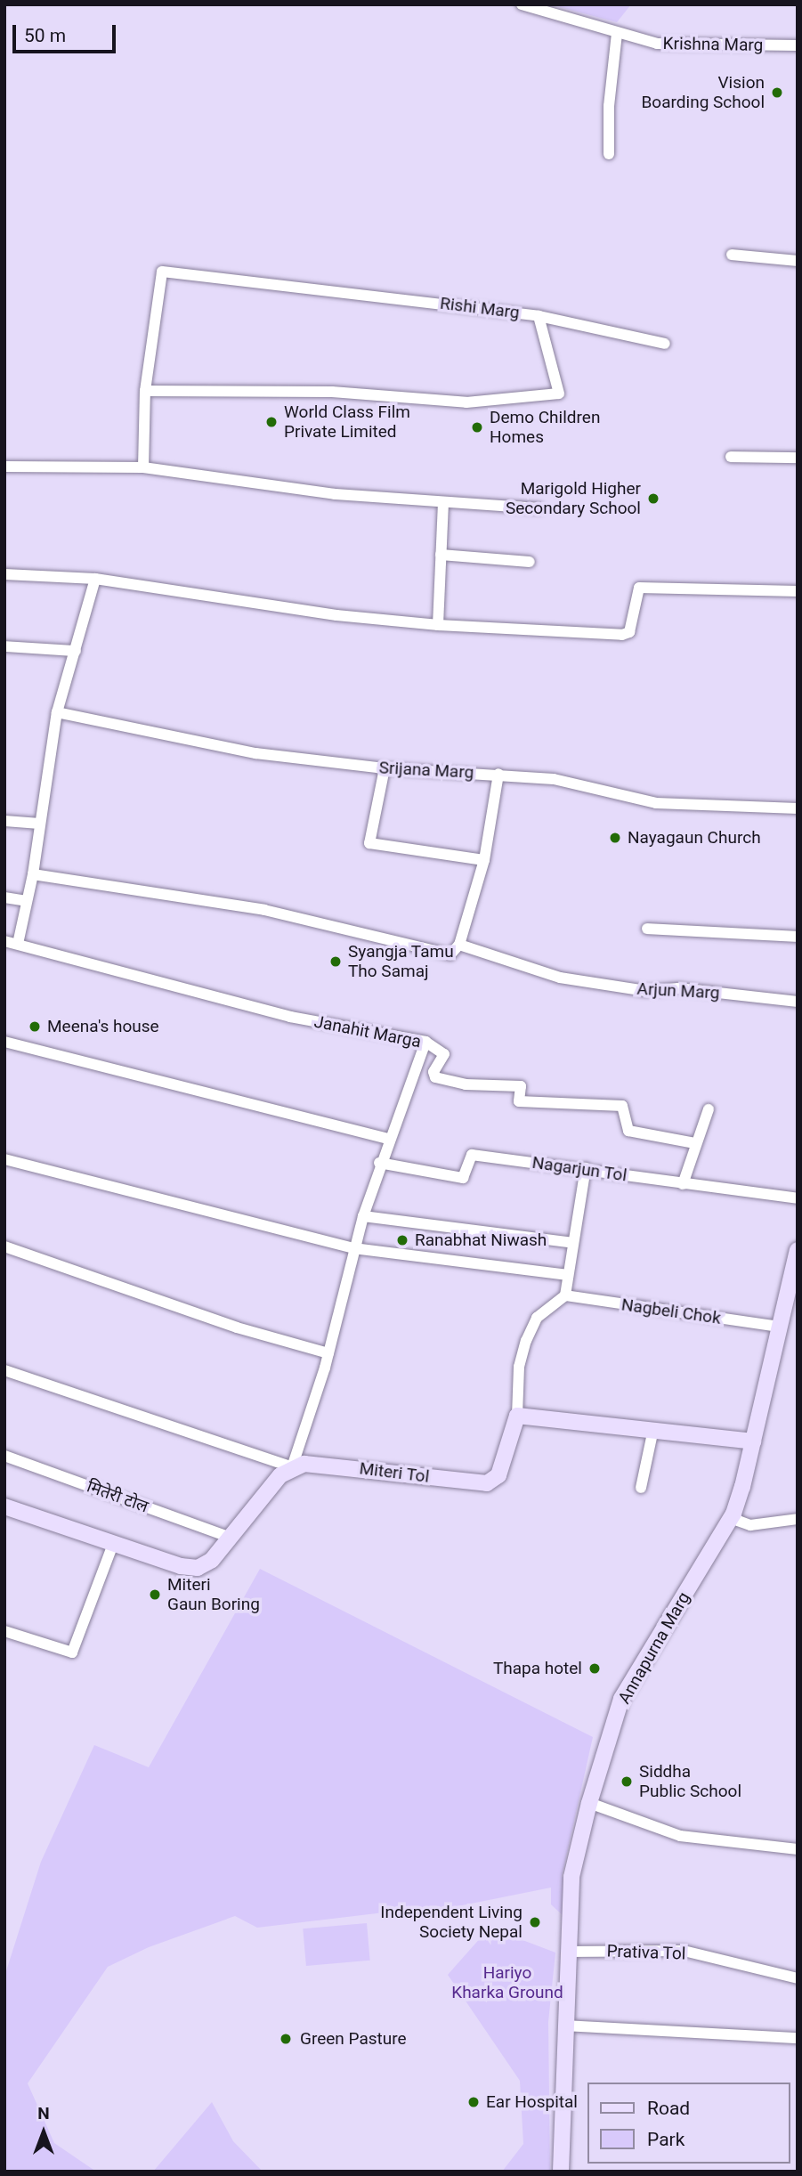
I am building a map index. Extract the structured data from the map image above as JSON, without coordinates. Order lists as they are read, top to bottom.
{
  "streets": {
    "main road": ["Miteri Tol", "Annapurna Marg"],
    "street": [
      "Krishna Marg",
      "Rishi Marg",
      "Srijana Marg",
      "Arjun Marg",
      "Janahit Marga",
      "Nagarjun Tol",
      "Nagbeli Chok",
      "मितेरी टोल",
      "Prativa Tol"
    ]
  },
  "crossings": [
    ["Nagbeli Chok", "Annapurna Marg"],
    ["Annapurna Marg", "Prativa Tol"]
  ],
  "parks": ["Hariyo Kharka Ground"],
  "places": [
    "Vision Boarding School",
    "World Class Film Private Limited",
    "Demo Children Homes",
    "Marigold Higher Secondary School",
    "Nayagaun Church",
    "Syangja Tamu Tho Samaj",
    "Meena's house",
    "Ranabhat Niwash",
    "Miteri Gaun Boring",
    "Thapa hotel",
    "Siddha Public School",
    "Independent Living Society Nepal",
    "Green Pasture",
    "Ear Hospital"
  ],
  "legend": ["Road", "Park"],
  "scale_bar": "50 m",
  "north": "top"
}
